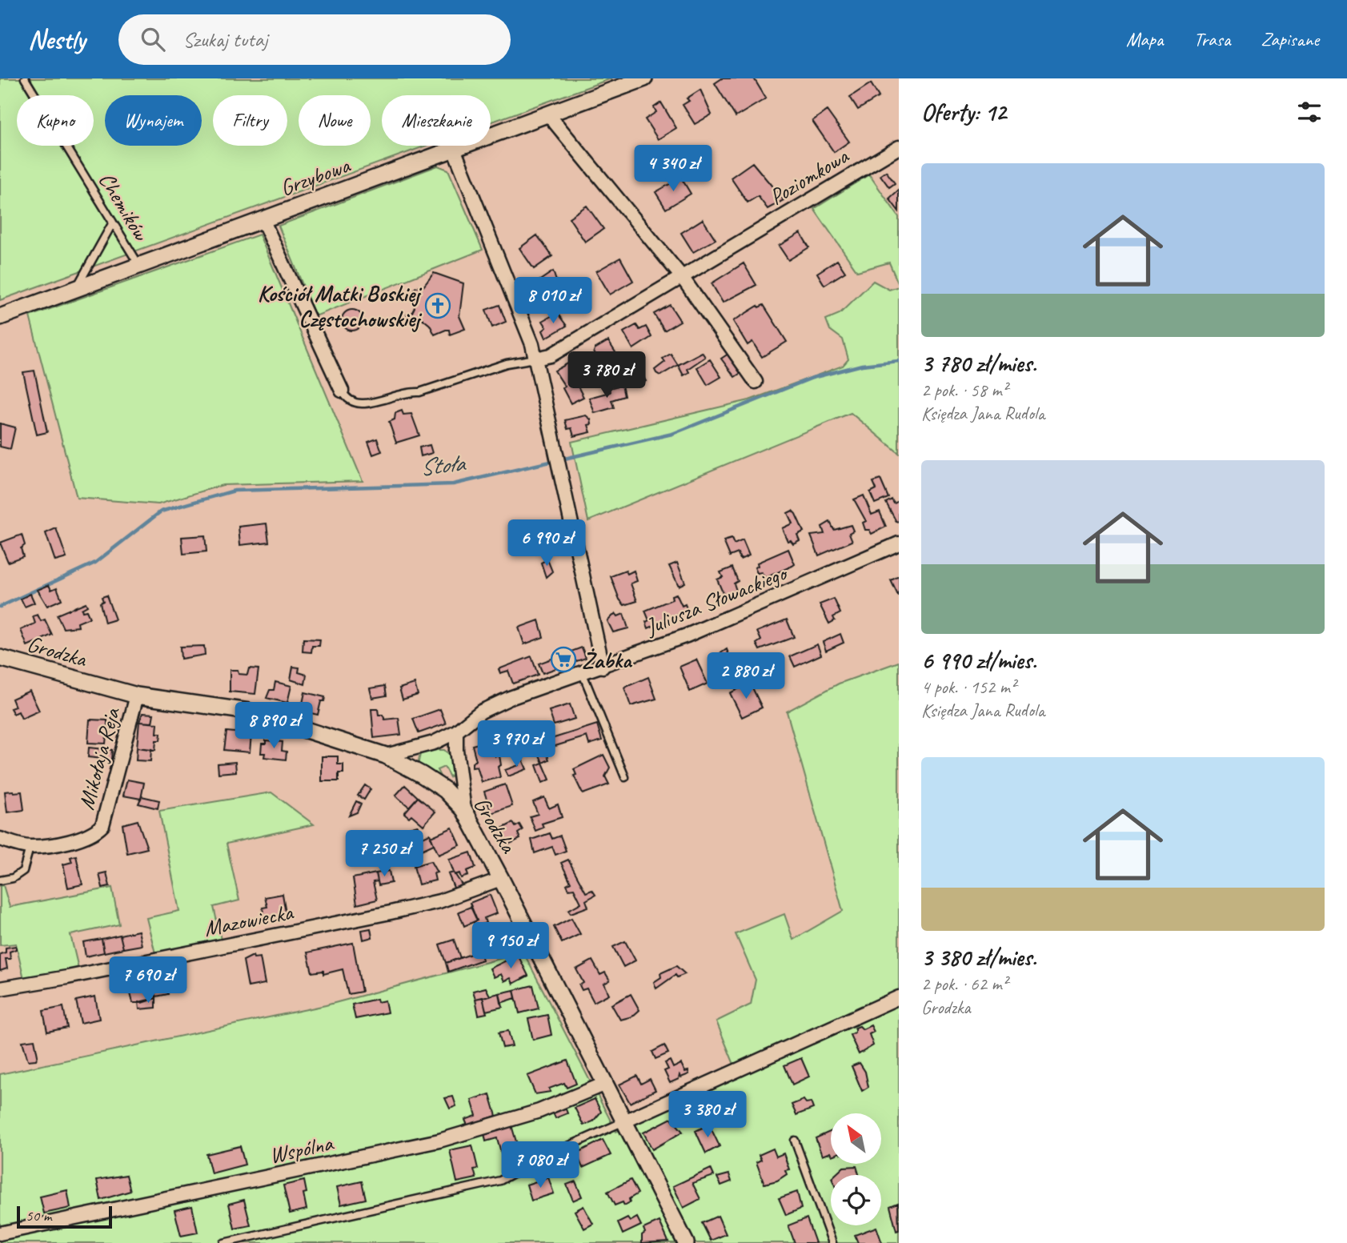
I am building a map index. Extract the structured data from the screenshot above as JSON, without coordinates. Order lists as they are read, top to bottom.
{
  "streets": {
    "street": [
      "Grzybowa",
      "Poziomkowa",
      "Juliusza Słowackiego",
      "Grodzka",
      "Mikołaja Reja",
      "Mazowiecka",
      "Wspólna"
    ],
    "lane": ["Chemików"]
  },
  "crossings": [
    ["Grzybowa", "Chemików"],
    ["Juliusza Słowackiego", "Grodzka"],
    ["Grodzka", "Mikołaja Reja"],
    ["Grodzka", "Mazowiecka"],
    ["Grodzka", "Wspólna"]
  ],
  "water": ["Stoła"],
  "places": {
    "church": ["Kościół Matki Boskiej Częstochowskiej"],
    "supermarket": ["Żabka"]
  },
  "scale_bar": "50 m",
  "north": "top left",
  "page": {
    "header": "Nestly",
    "search": "Szukaj tutaj",
    "nav": ["Mapa", "Trasa", "Zapisane"],
    "heading": "Oferty: 12",
    "chip": [
      "Kupno",
      "Wynajem",
      "Filtry",
      "Nowe",
      "Mieszkanie"
    ],
    "price": [
      "4 340 zł",
      "8 010 zł",
      "3 780 zł",
      "6 990 zł",
      "2 880 zł",
      "8 890 zł",
      "3 970 zł",
      "7 250 zł",
      "9 150 zł",
      "7 690 zł",
      "3 380 zł",
      "7 080 zł"
    ],
    "list": [
      {
        "name": "3 780 zł/mies.",
        "note": "2 pok. · 58 m² · Księdza Jana Rudola"
      },
      {
        "name": "6 990 zł/mies.",
        "note": "4 pok. · 152 m² · Księdza Jana Rudola"
      },
      {
        "name": "3 380 zł/mies.",
        "note": "2 pok. · 62 m² · Grodzka"
      }
    ],
    "scale": "50 m"
  }
}
